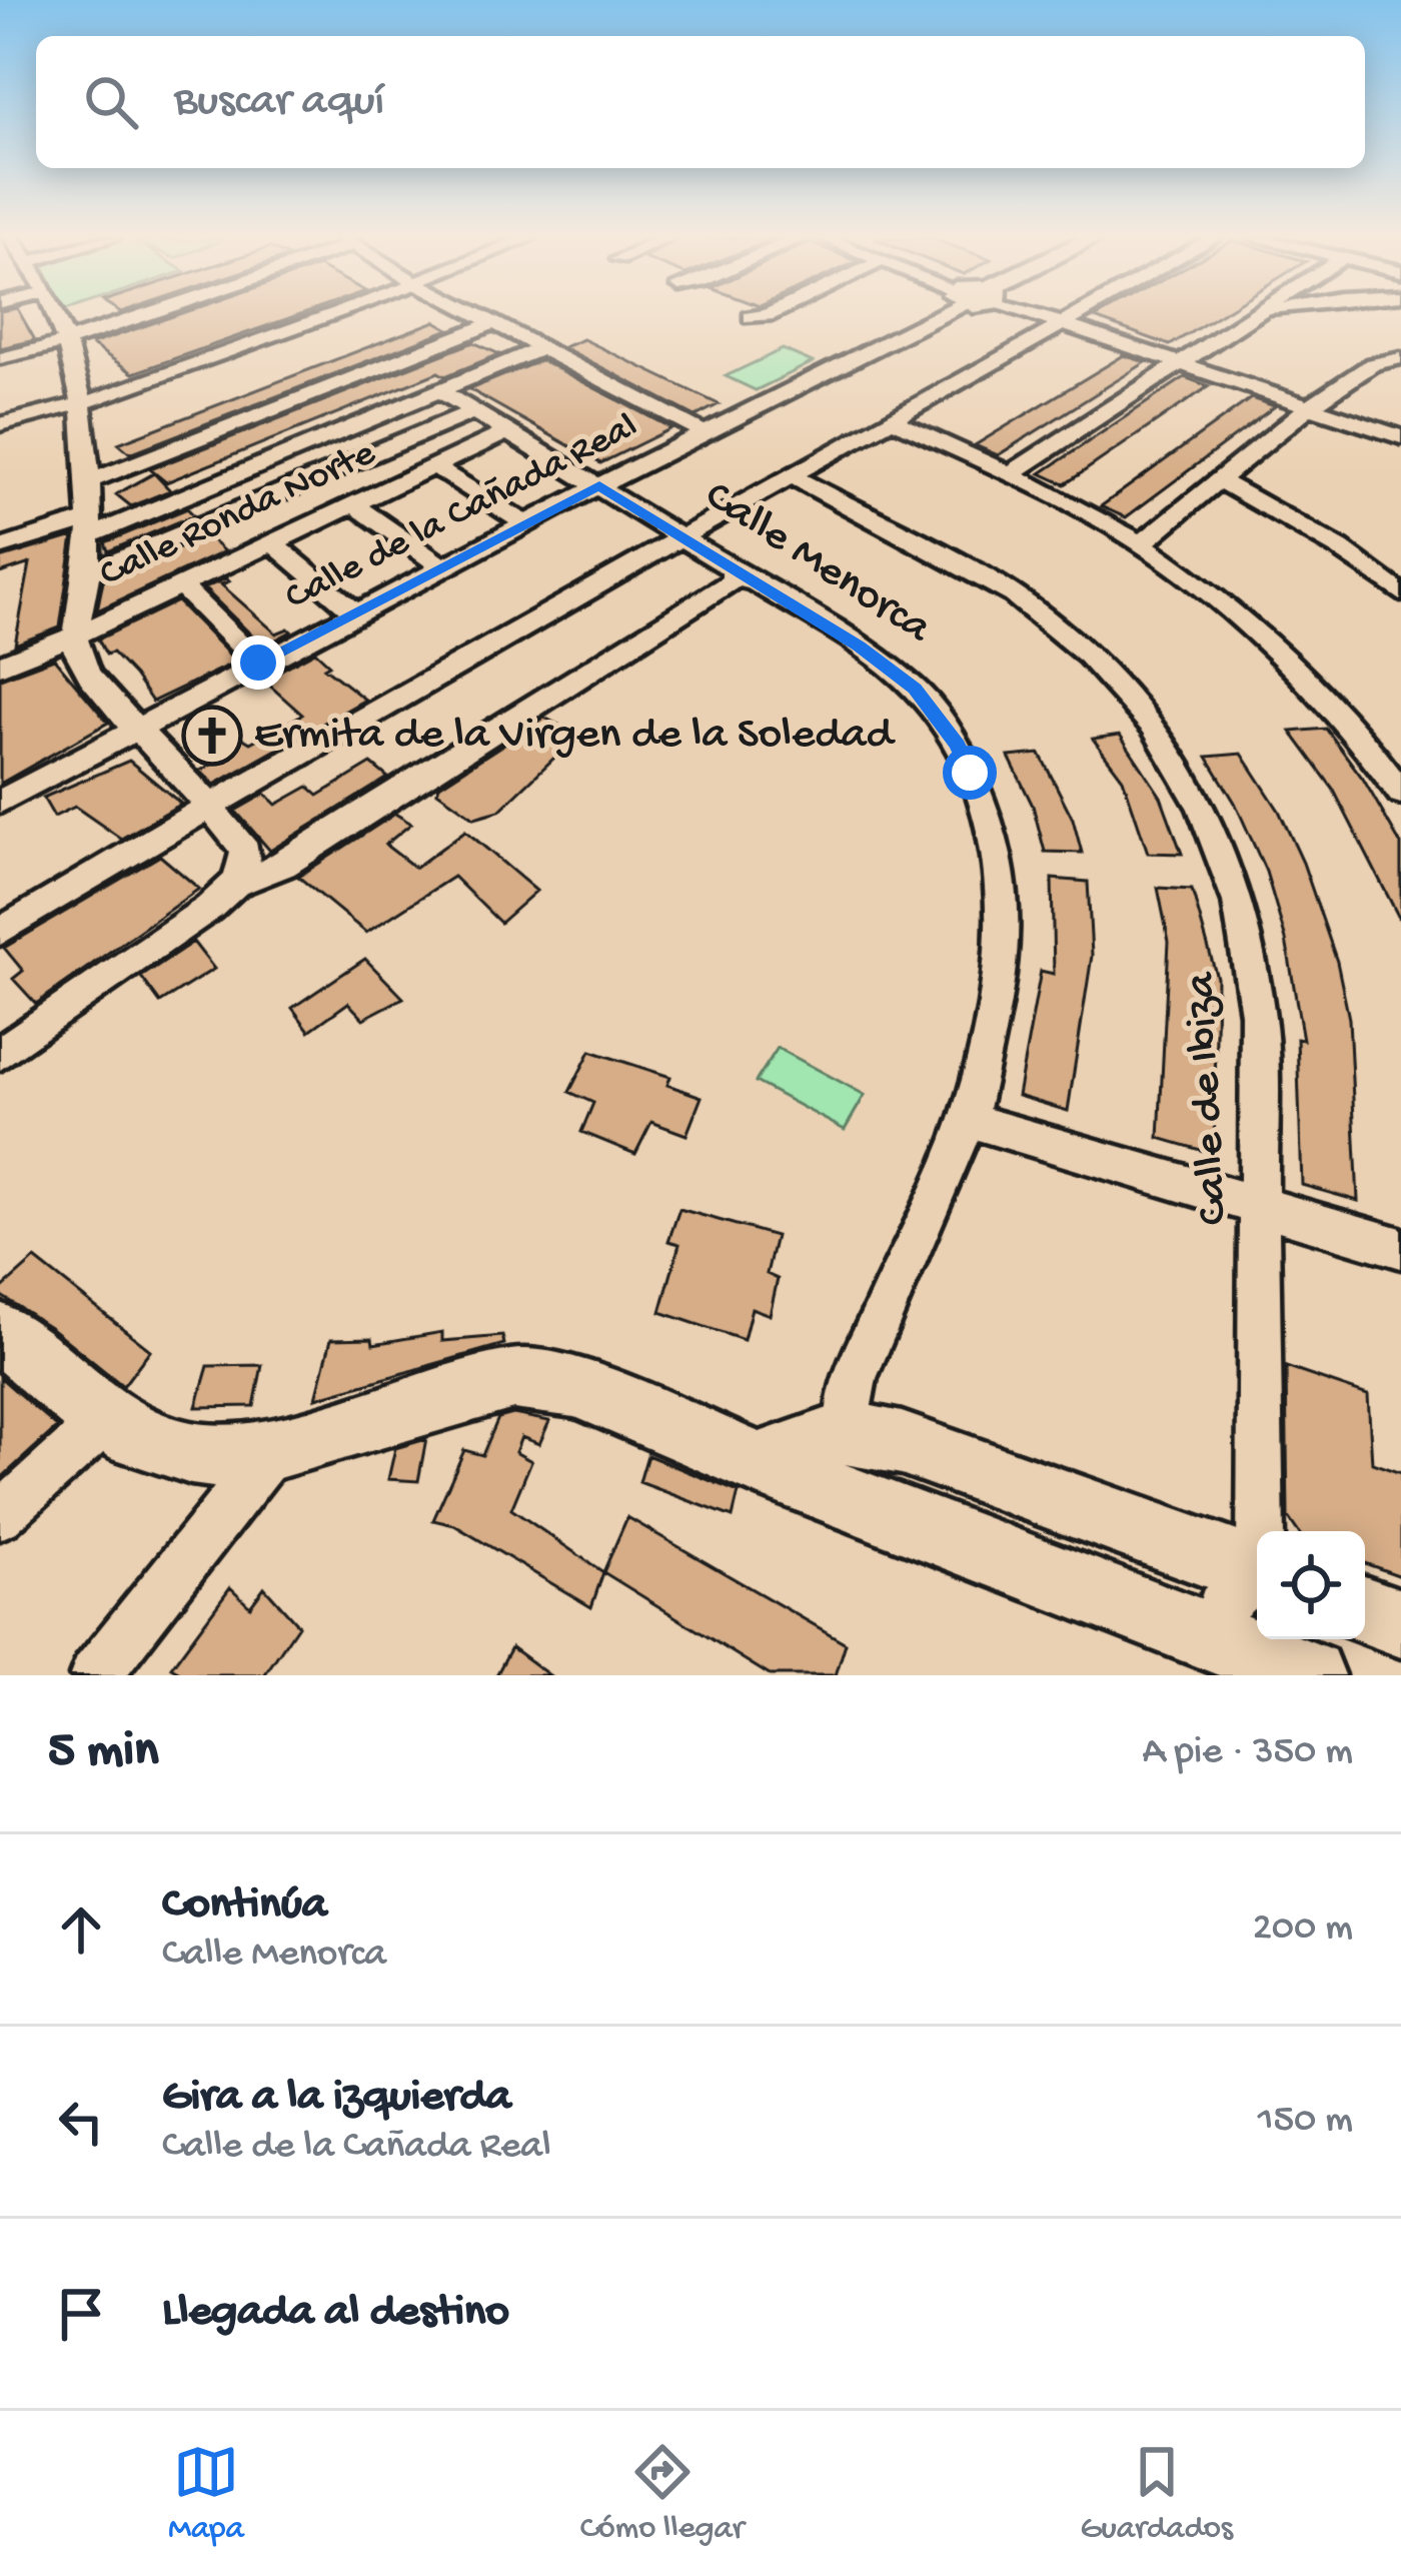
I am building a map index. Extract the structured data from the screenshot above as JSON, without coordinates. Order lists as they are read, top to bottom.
{
  "streets": {
    "street": [
      "Calle de la Cañada Real",
      "Calle Ronda Norte",
      "Calle Menorca",
      "Calle de Ibiza"
    ]
  },
  "crossings": [
    ["Calle de la Cañada Real", "Calle Menorca"],
    ["Calle Ronda Norte", "Calle Menorca"]
  ],
  "places": {
    "church": ["Ermita de la Virgen de la Soledad"]
  },
  "page": {
    "search": "Buscar aquí",
    "heading": ["5 min", "A pie · 350 m"],
    "list": [
      ["Continúa", "Calle Menorca", "200 m"],
      ["Gira a la izquierda", "Calle de la Cañada Real", "150 m"],
      "Llegada al destino"
    ],
    "nav": ["Mapa", "Cómo llegar", "Guardados"]
  }
}
